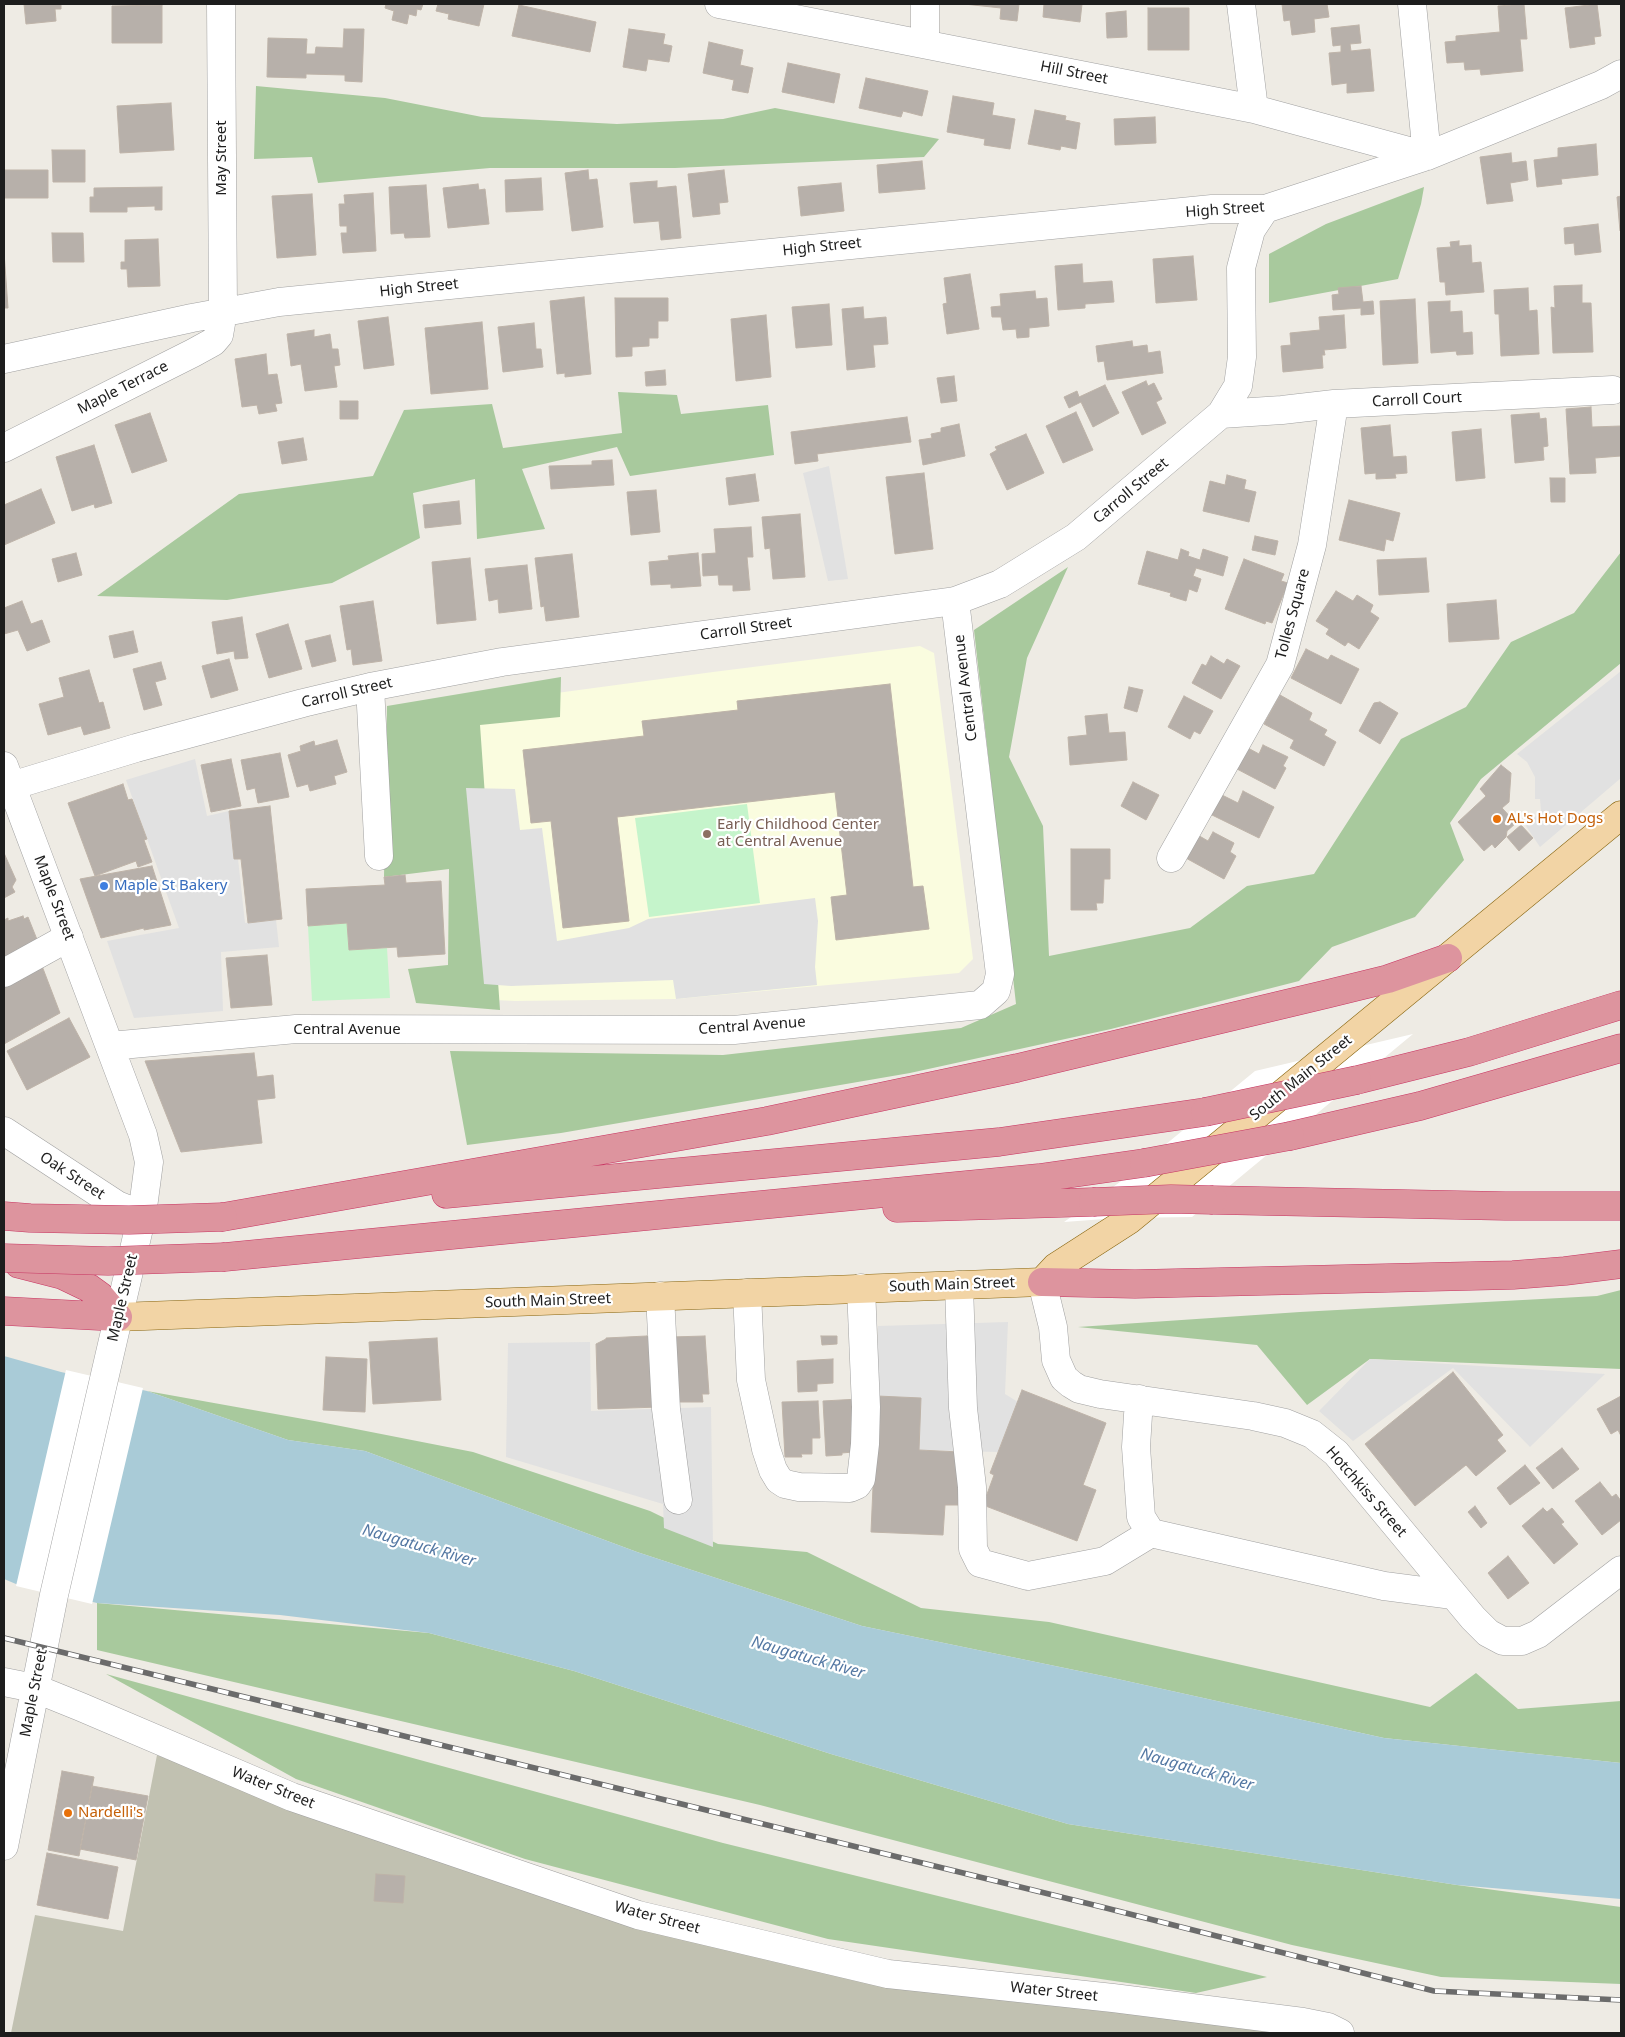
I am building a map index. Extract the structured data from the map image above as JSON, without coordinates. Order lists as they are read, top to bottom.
{
  "streets": {
    "main road": ["South Main Street"],
    "street": [
      "Hill Street",
      "May Street",
      "High Street",
      "Maple Terrace",
      "Carroll Court",
      "Carroll Street",
      "Tolles Square",
      "Central Avenue",
      "Maple Street",
      "Oak Street",
      "Hotchkiss Street",
      "Water Street"
    ]
  },
  "crossings": [
    ["Hill Street", "High Street"],
    ["May Street", "High Street"],
    ["May Street", "Maple Terrace"],
    ["High Street", "Maple Terrace"],
    ["High Street", "Carroll Street"],
    ["Carroll Court", "Carroll Street"],
    ["Carroll Court", "Tolles Square"],
    ["Carroll Street", "Central Avenue"],
    ["Carroll Street", "Maple Street"],
    ["Central Avenue", "Maple Street"],
    ["Maple Street", "South Main Street"],
    ["Maple Street", "Oak Street"],
    ["Maple Street", "Water Street"],
    ["South Main Street", "Hotchkiss Street"]
  ],
  "water": ["Naugatuck River"],
  "places": [
    "AL's Hot Dogs",
    "Early Childhood Center at Central Avenue",
    "Maple St Bakery",
    "Nardelli's"
  ]
}
